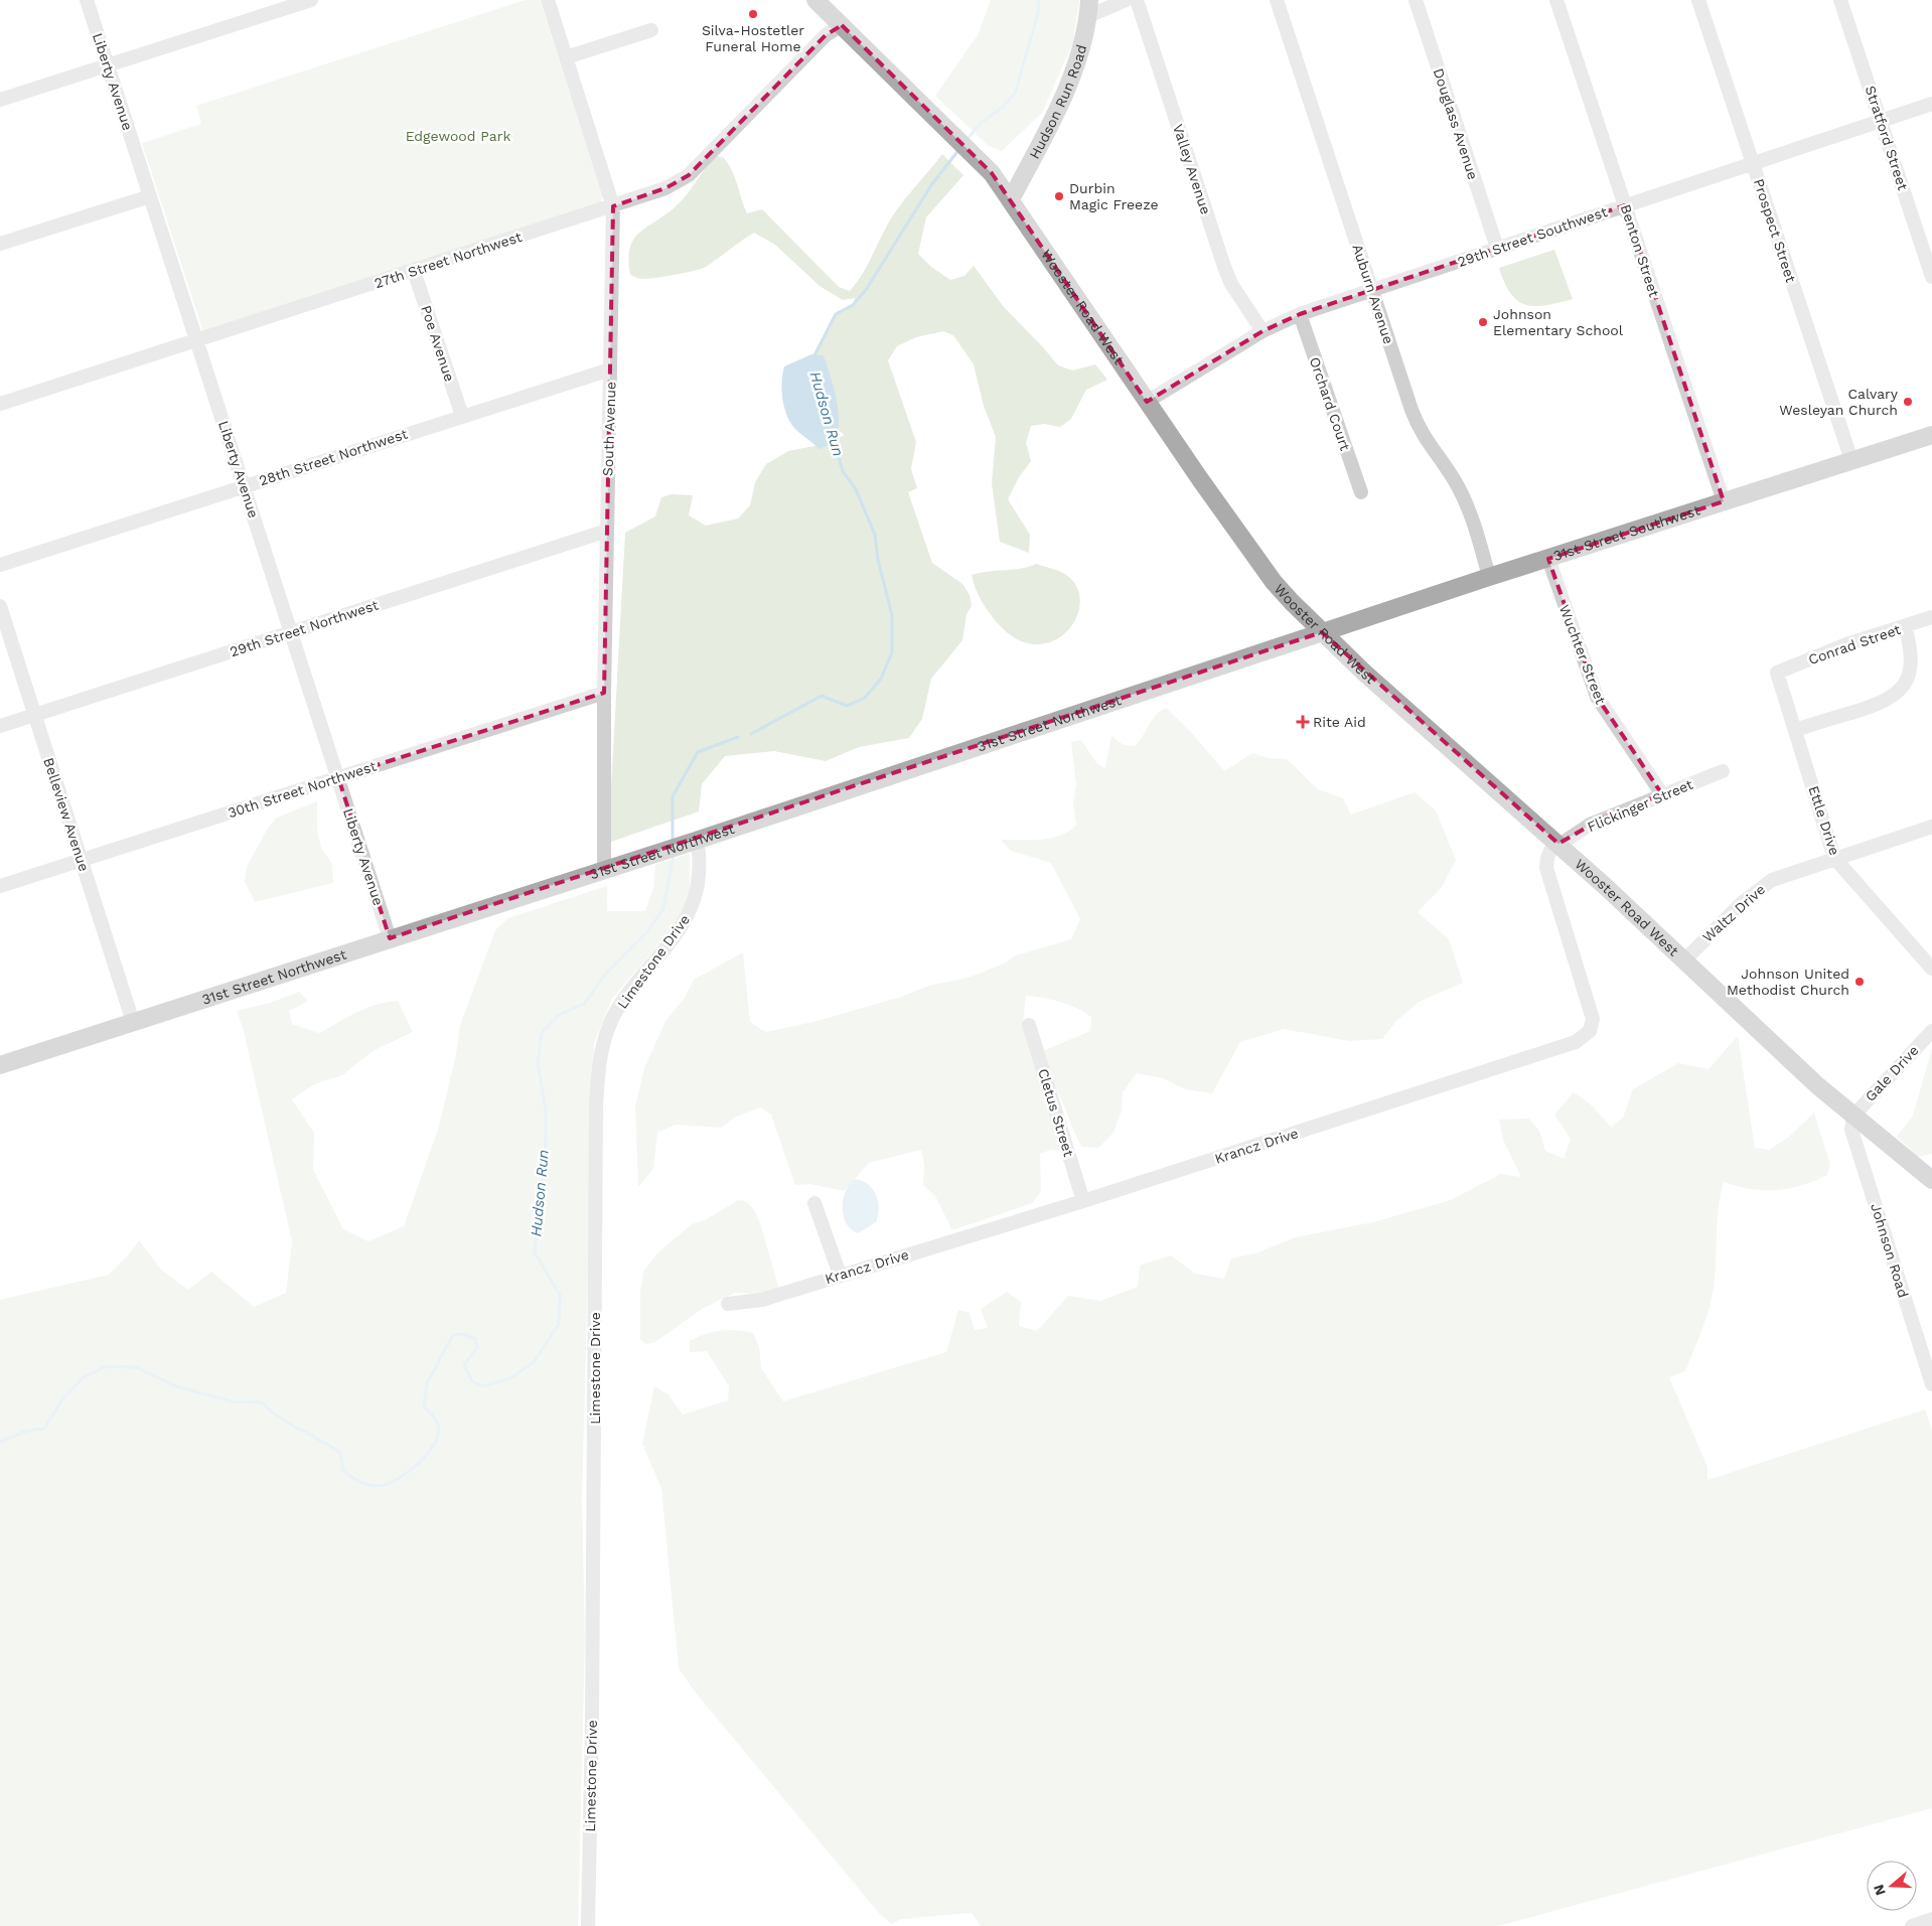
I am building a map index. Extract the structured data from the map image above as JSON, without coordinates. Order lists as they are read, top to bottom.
{
  "streets": {
    "main road": [
      "Hudson Run Road",
      "Wooster Road West",
      "31st Street Southwest",
      "31st Street Northwest"
    ],
    "street": [
      "Liberty Avenue",
      "Douglass Avenue",
      "Stratford Street",
      "Valley Avenue",
      "Prospect Street",
      "29th Street Southwest",
      "Benton Street",
      "27th Street Northwest",
      "Auburn Avenue",
      "Poe Avenue",
      "Orchard Court",
      "South Avenue",
      "28th Street Northwest",
      "29th Street Northwest",
      "Conrad Street",
      "Wuchter Street",
      "30th Street Northwest",
      "Flickinger Street",
      "Belleview Avenue",
      "Ettle Drive",
      "Waltz Drive",
      "Limestone Drive",
      "Gale Drive",
      "Cletus Street",
      "Krancz Drive",
      "Johnson Road"
    ]
  },
  "crossings": [
    ["Liberty Avenue", "27th Street Northwest"],
    ["Liberty Avenue", "28th Street Northwest"],
    ["Liberty Avenue", "29th Street Northwest"],
    ["Liberty Avenue", "31st Street Northwest"],
    ["Liberty Avenue", "30th Street Northwest"],
    ["Hudson Run Road", "Wooster Road West"],
    ["Douglass Avenue", "29th Street Southwest"],
    ["Stratford Street", "29th Street Southwest"],
    ["Valley Avenue", "29th Street Southwest"],
    ["Prospect Street", "29th Street Southwest"],
    ["Prospect Street", "31st Street Southwest"],
    ["29th Street Southwest", "Benton Street"],
    ["29th Street Southwest", "Auburn Avenue"],
    ["29th Street Southwest", "Wooster Road West"],
    ["29th Street Southwest", "Orchard Court"],
    ["Benton Street", "31st Street Southwest"],
    ["27th Street Northwest", "Wooster Road West"],
    ["27th Street Northwest", "Poe Avenue"],
    ["27th Street Northwest", "South Avenue"],
    ["Auburn Avenue", "31st Street Southwest"],
    ["Wooster Road West", "31st Street Southwest"],
    ["Wooster Road West", "31st Street Northwest"],
    ["Wooster Road West", "Flickinger Street"],
    ["Wooster Road West", "Waltz Drive"],
    ["Wooster Road West", "Gale Drive"],
    ["Wooster Road West", "Krancz Drive"],
    ["Wooster Road West", "Johnson Road"],
    ["Poe Avenue", "28th Street Northwest"],
    ["South Avenue", "28th Street Northwest"],
    ["South Avenue", "29th Street Northwest"],
    ["South Avenue", "31st Street Northwest"],
    ["South Avenue", "30th Street Northwest"],
    ["31st Street Southwest", "Wuchter Street"],
    ["31st Street Southwest", "31st Street Northwest"],
    ["29th Street Northwest", "Belleview Avenue"],
    ["Conrad Street", "Ettle Drive"],
    ["Wuchter Street", "Flickinger Street"],
    ["31st Street Northwest", "Belleview Avenue"],
    ["31st Street Northwest", "Limestone Drive"],
    ["30th Street Northwest", "Belleview Avenue"],
    ["Flickinger Street", "Krancz Drive"],
    ["Ettle Drive", "Waltz Drive"],
    ["Gale Drive", "Johnson Road"],
    ["Cletus Street", "Krancz Drive"]
  ],
  "water": ["Hudson Run"],
  "parks": ["Edgewood Park"],
  "places": {
    "other": [
      "Silva-Hostetler Funeral Home",
      "Durbin Magic Freeze",
      "Johnson Elementary School",
      "Calvary Wesleyan Church",
      "Johnson United Methodist Church"
    ],
    "health": ["Rite Aid"]
  },
  "north": "left"
}
